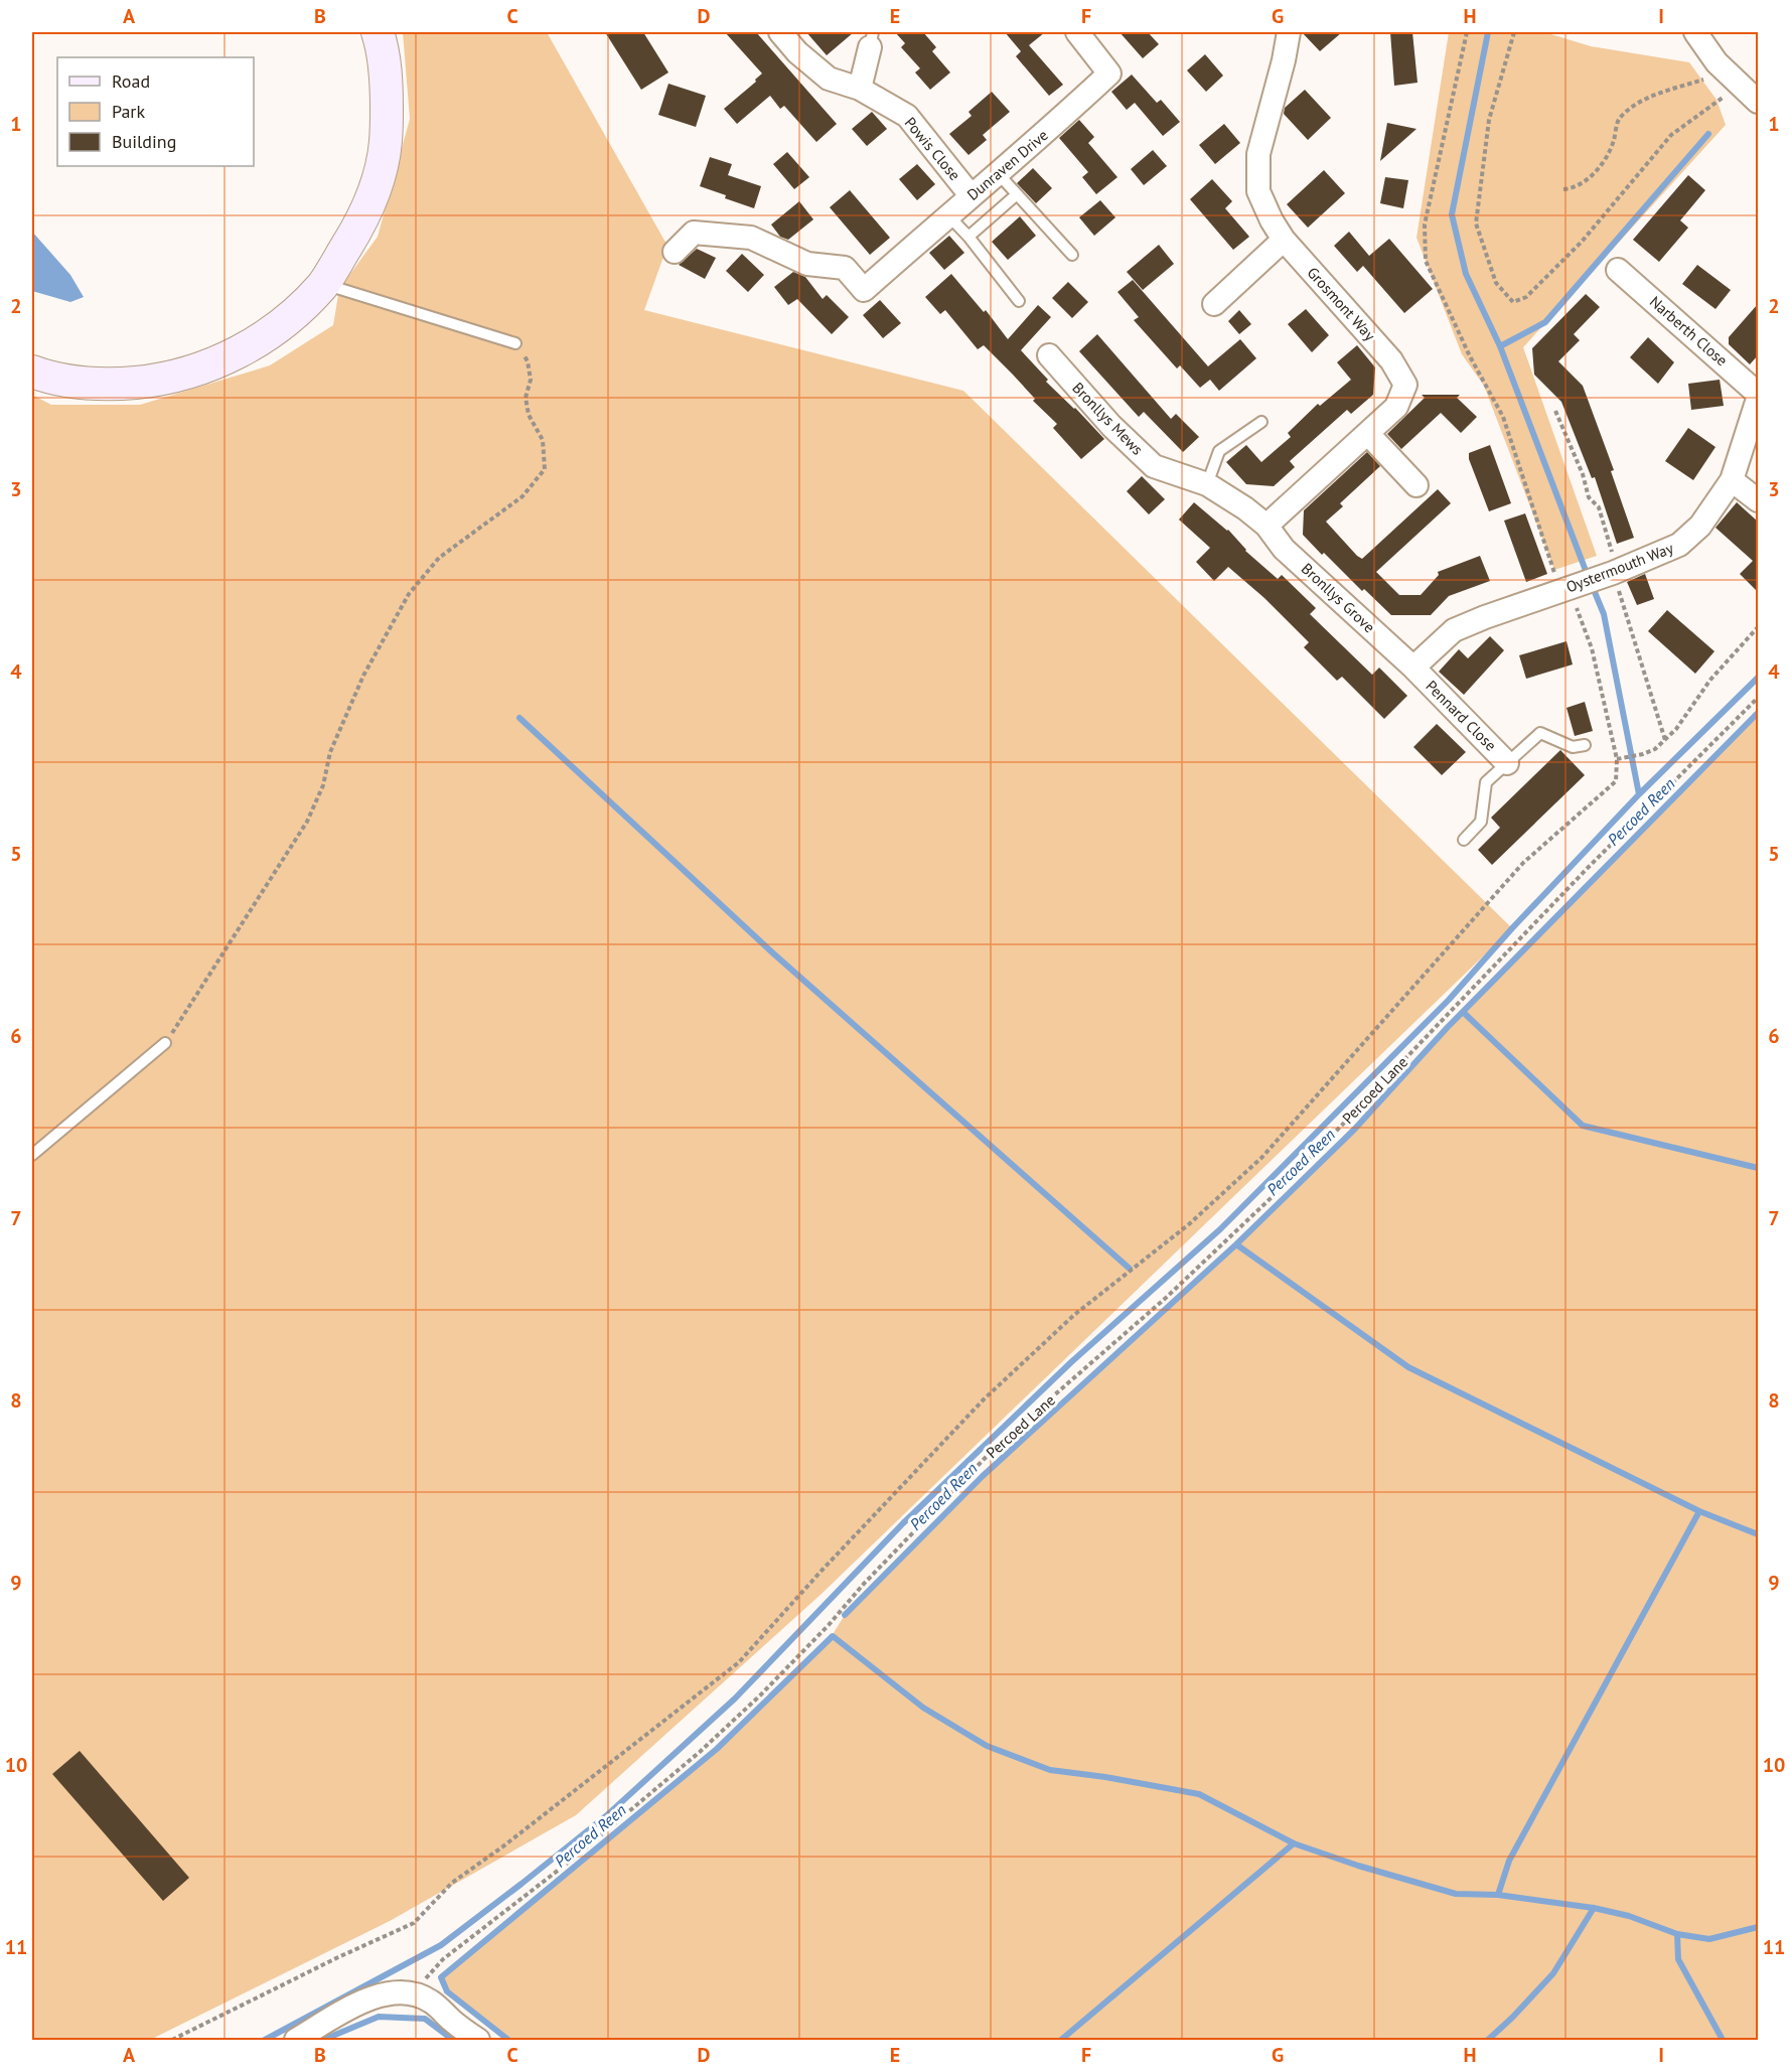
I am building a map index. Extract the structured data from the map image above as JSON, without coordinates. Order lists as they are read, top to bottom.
{
  "streets": {
    "street": [
      "Powis Close",
      "Dunraven Drive",
      "Grosmont Way",
      "Narberth Close",
      "Bronllys Mews",
      "Oystermouth Way",
      "Bronllys Grove",
      "Pennard Close"
    ],
    "path": ["Percoed Lane"]
  },
  "crossings": [
    ["Powis Close", "Dunraven Drive"],
    ["Grosmont Way", "Bronllys Mews"],
    ["Grosmont Way", "Bronllys Grove"],
    ["Bronllys Mews", "Bronllys Grove"],
    ["Oystermouth Way", "Bronllys Grove"],
    ["Oystermouth Way", "Pennard Close"],
    ["Bronllys Grove", "Pennard Close"]
  ],
  "water": ["Percoed Reen"],
  "legend": ["Road", "Park", "Building"],
  "grid": {
    "columns": [
      "A",
      "B",
      "C",
      "D",
      "E",
      "F",
      "G",
      "H",
      "I"
    ],
    "rows": [
      "1",
      "2",
      "3",
      "4",
      "5",
      "6",
      "7",
      "8",
      "9",
      "10",
      "11"
    ]
  }
}
